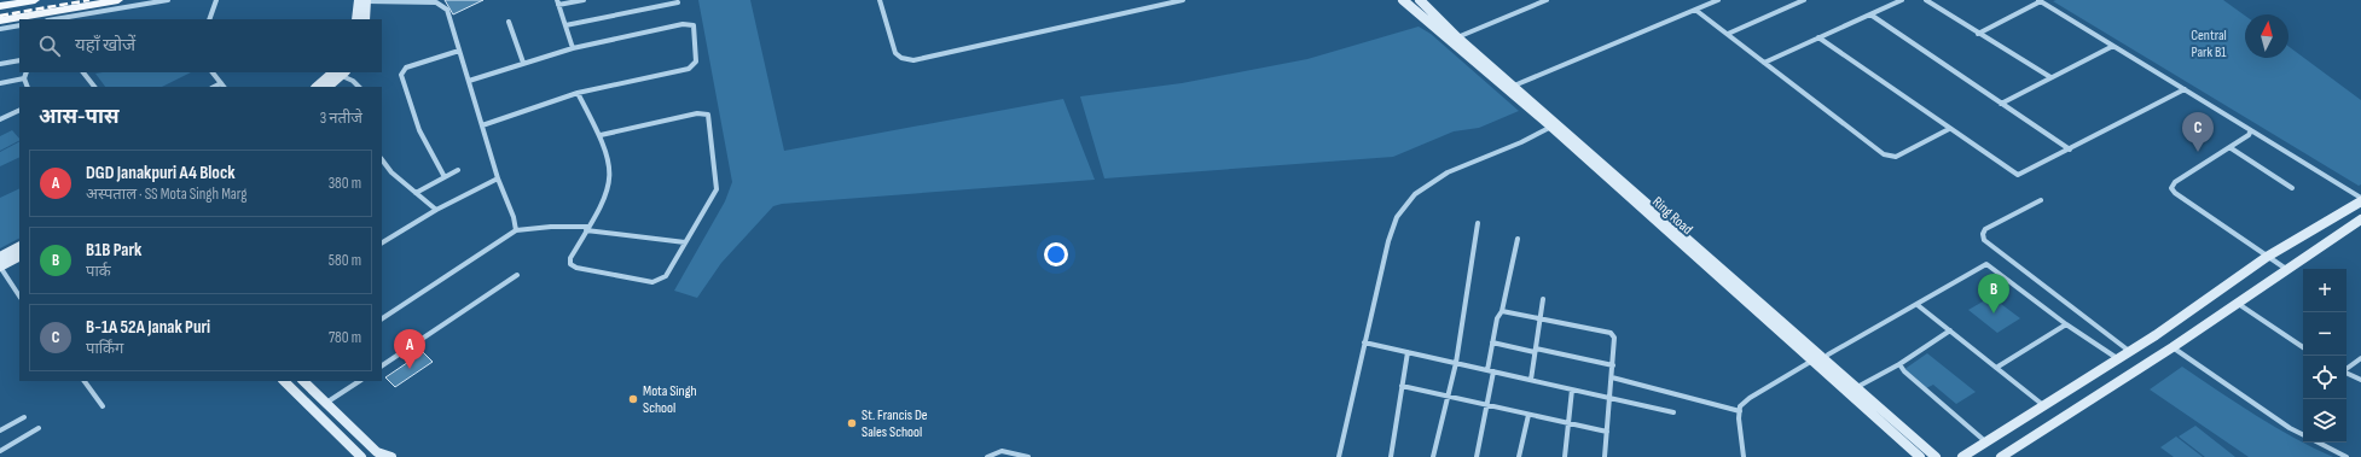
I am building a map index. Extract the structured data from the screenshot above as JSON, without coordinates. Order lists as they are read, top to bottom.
{
  "streets": {
    "street": ["Ring Road"]
  },
  "parks": ["Central Park B1"],
  "places": ["Mota Singh School", "St. Francis De Sales School"],
  "north": "top",
  "page": {
    "search": "यहाँ खोजें",
    "heading": ["आस-पास", "3 नतीजे"],
    "pins": ["C", "B", "A"],
    "list": [
      {
        "mark": "A",
        "name": "DGD Janakpuri A4 Block",
        "note": "अस्पताल · SS Mota Singh Marg",
        "value": "380 m"
      },
      {
        "mark": "B",
        "name": "B1B Park",
        "note": "पार्क",
        "value": "580 m"
      },
      {
        "mark": "C",
        "name": "B-1A 52A Janak Puri",
        "note": "पार्किंग",
        "value": "780 m"
      }
    ],
    "map_buttons": ["+", "−"]
  }
}
